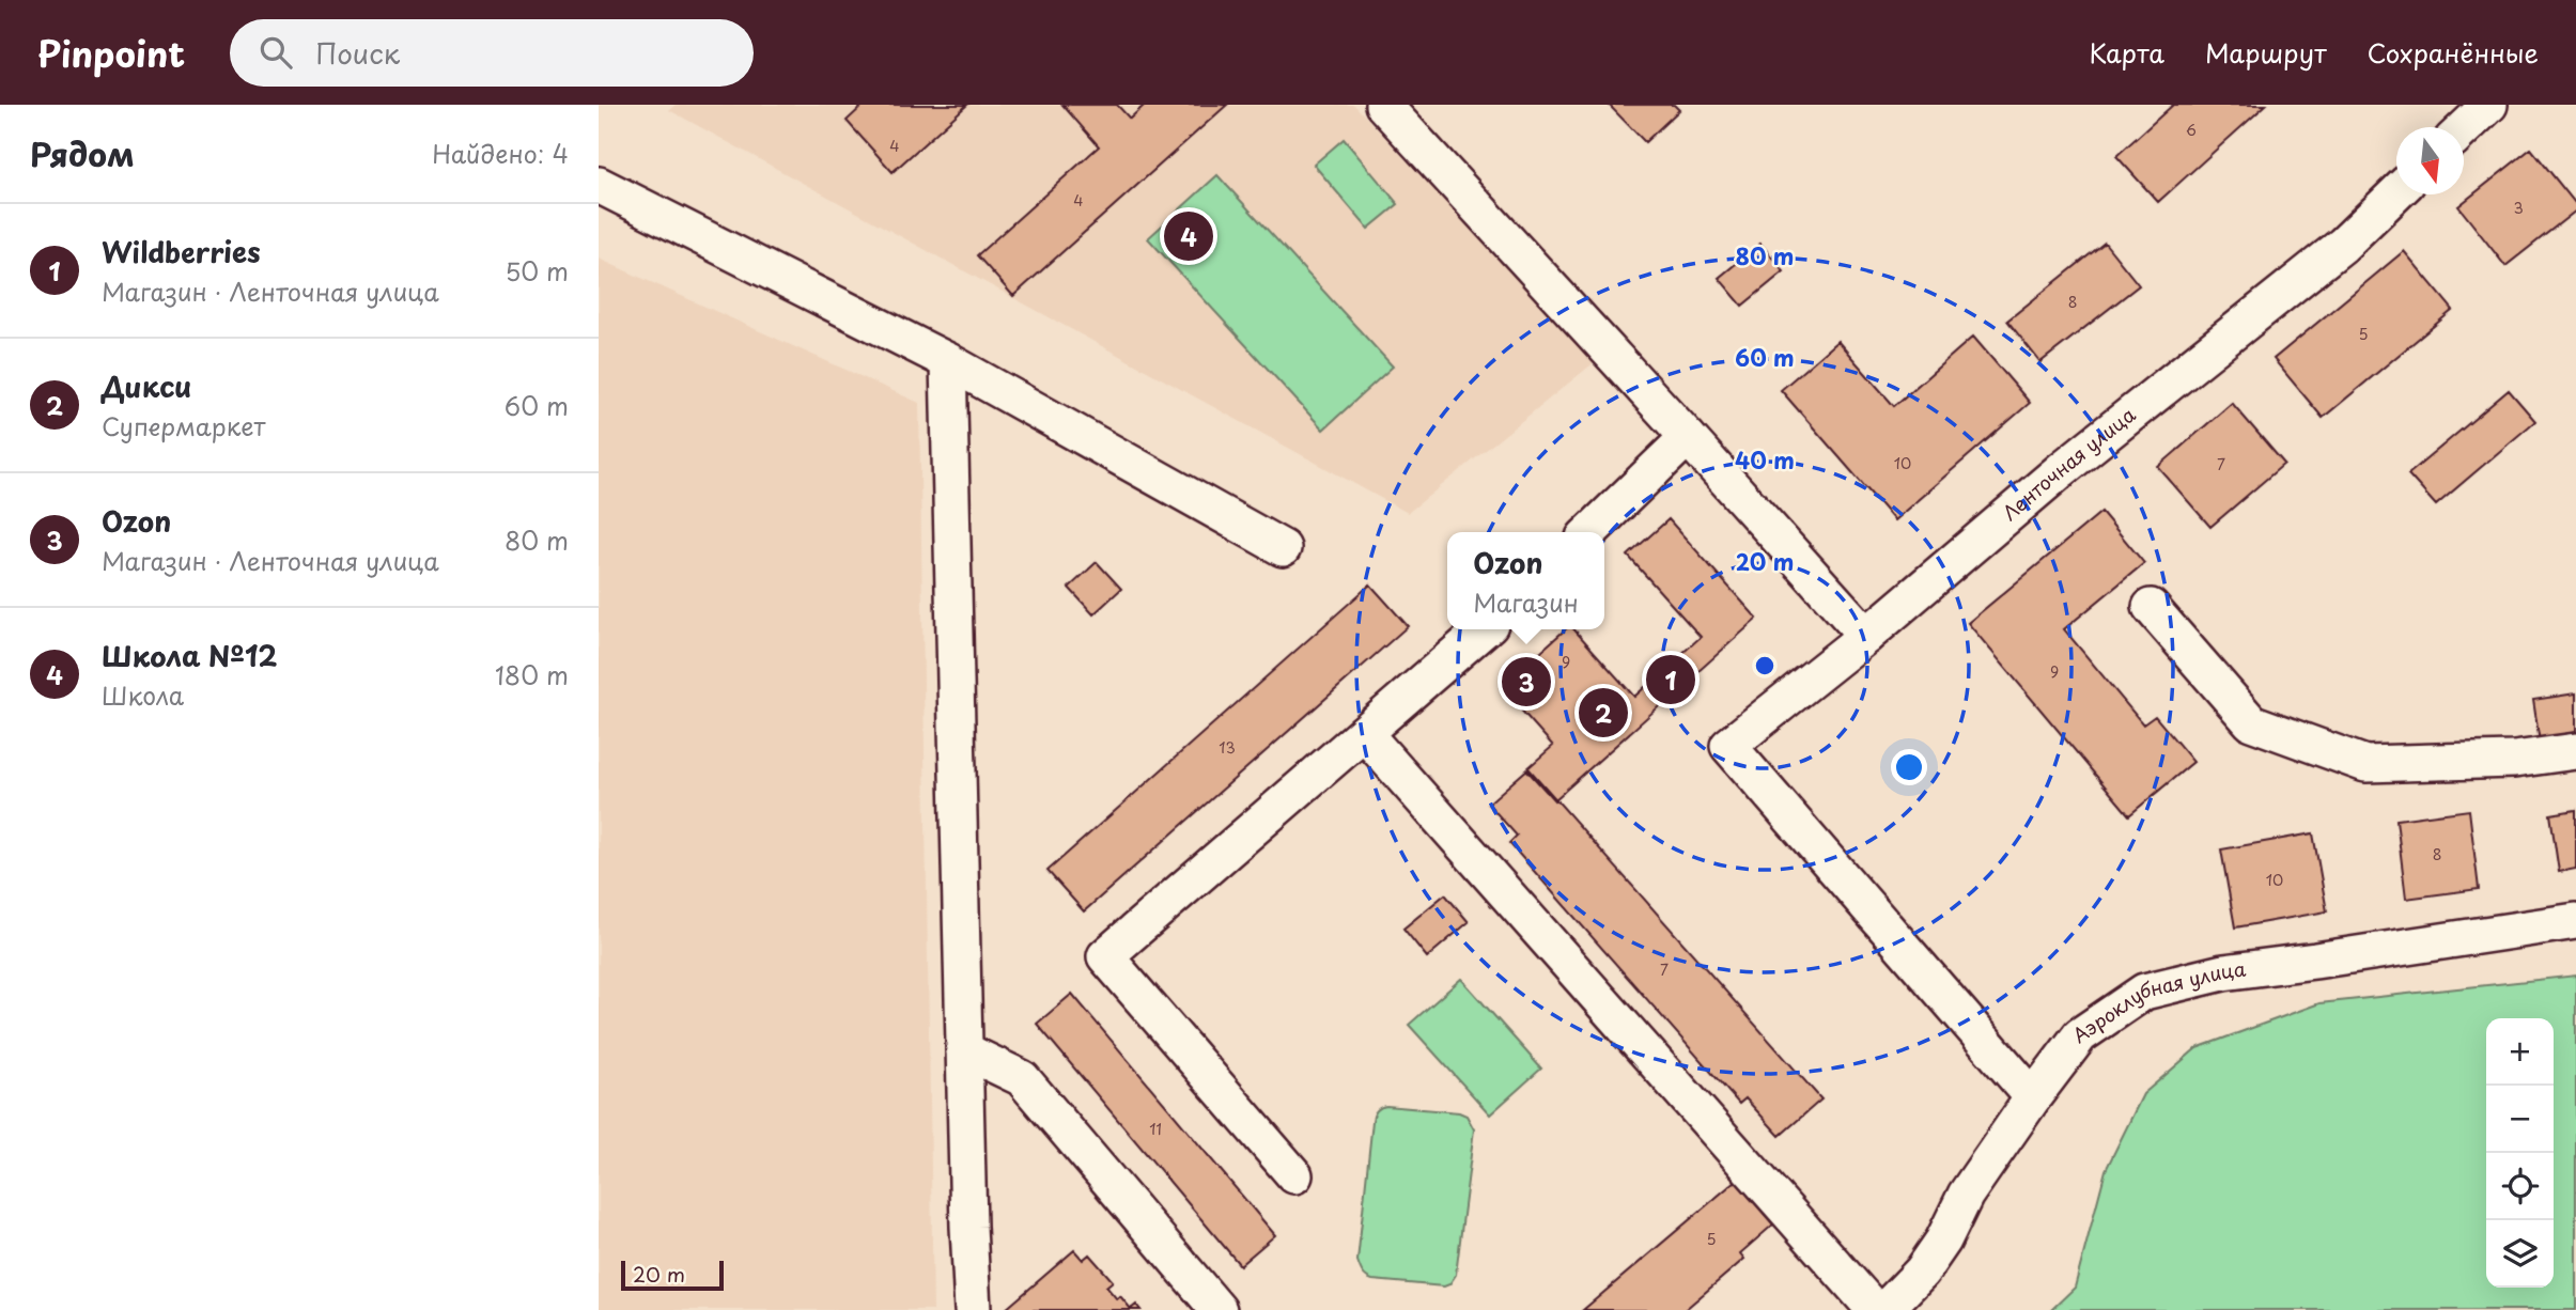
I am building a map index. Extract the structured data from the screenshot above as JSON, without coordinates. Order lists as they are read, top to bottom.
{
  "streets": {
    "street": ["Ленточная улица", "Аэроклубная улица"]
  },
  "crossings": [
    ["Ленточная улица", "Аэроклубная улица"]
  ],
  "house_numbers": [
    "6",
    "4",
    "4",
    "3",
    "8",
    "5",
    "10",
    "7",
    "9",
    "9",
    "13",
    "8",
    "10",
    "7",
    "11",
    "5"
  ],
  "scale_bar": "20 m",
  "north": "bottom",
  "page": {
    "header": "Pinpoint",
    "search": "Поиск",
    "nav": ["Карта", "Маршрут", "Сохранённые"],
    "heading": ["Рядом", "Найдено: 4"],
    "list": [
      {
        "mark": "1",
        "name": "Wildberries",
        "note": "Магазин · Ленточная улица",
        "value": "50 m"
      },
      {
        "mark": "2",
        "name": "Дикси",
        "note": "Супермаркет",
        "value": "60 m"
      },
      {
        "mark": "3",
        "name": "Ozon",
        "note": "Магазин · Ленточная улица",
        "value": "80 m"
      },
      {
        "mark": "4",
        "name": "Школа №12",
        "note": "Школа",
        "value": "180 m"
      }
    ],
    "pins": [
      "4",
      "1",
      "3",
      "2"
    ],
    "popup": ["Ozon", "Магазин"],
    "map_buttons": ["+", "−"],
    "scale": "20 m"
  },
  "rings": [
    "80 m",
    "60 m",
    "40 m",
    "20 m"
  ]
}
